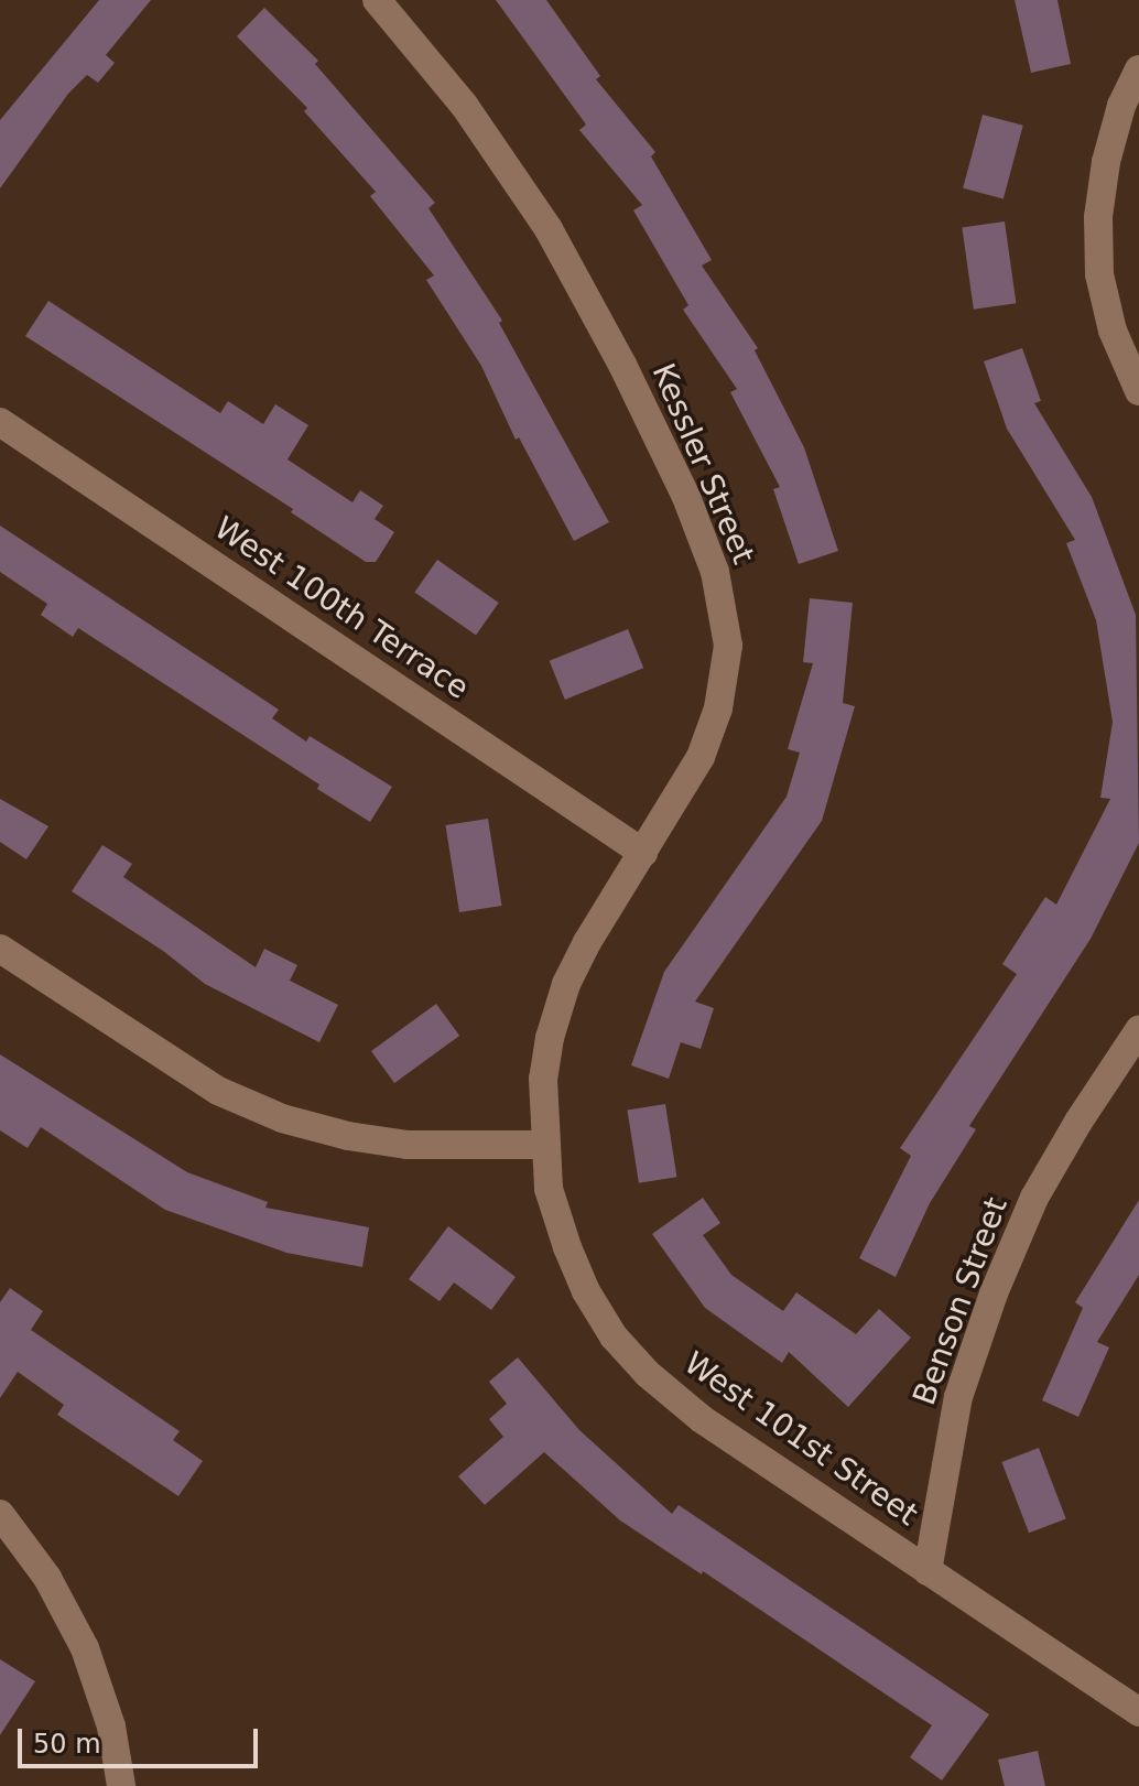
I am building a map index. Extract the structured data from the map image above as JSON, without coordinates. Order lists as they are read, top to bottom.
{
  "streets": {
    "street": [
      "Kessler Street",
      "West 100th Terrace",
      "Benson Street",
      "West 101st Street"
    ]
  },
  "crossings": [
    ["Kessler Street", "West 100th Terrace"],
    ["Kessler Street", "West 101st Street"],
    ["Benson Street", "West 101st Street"]
  ],
  "scale_bar": "50 m"
}
